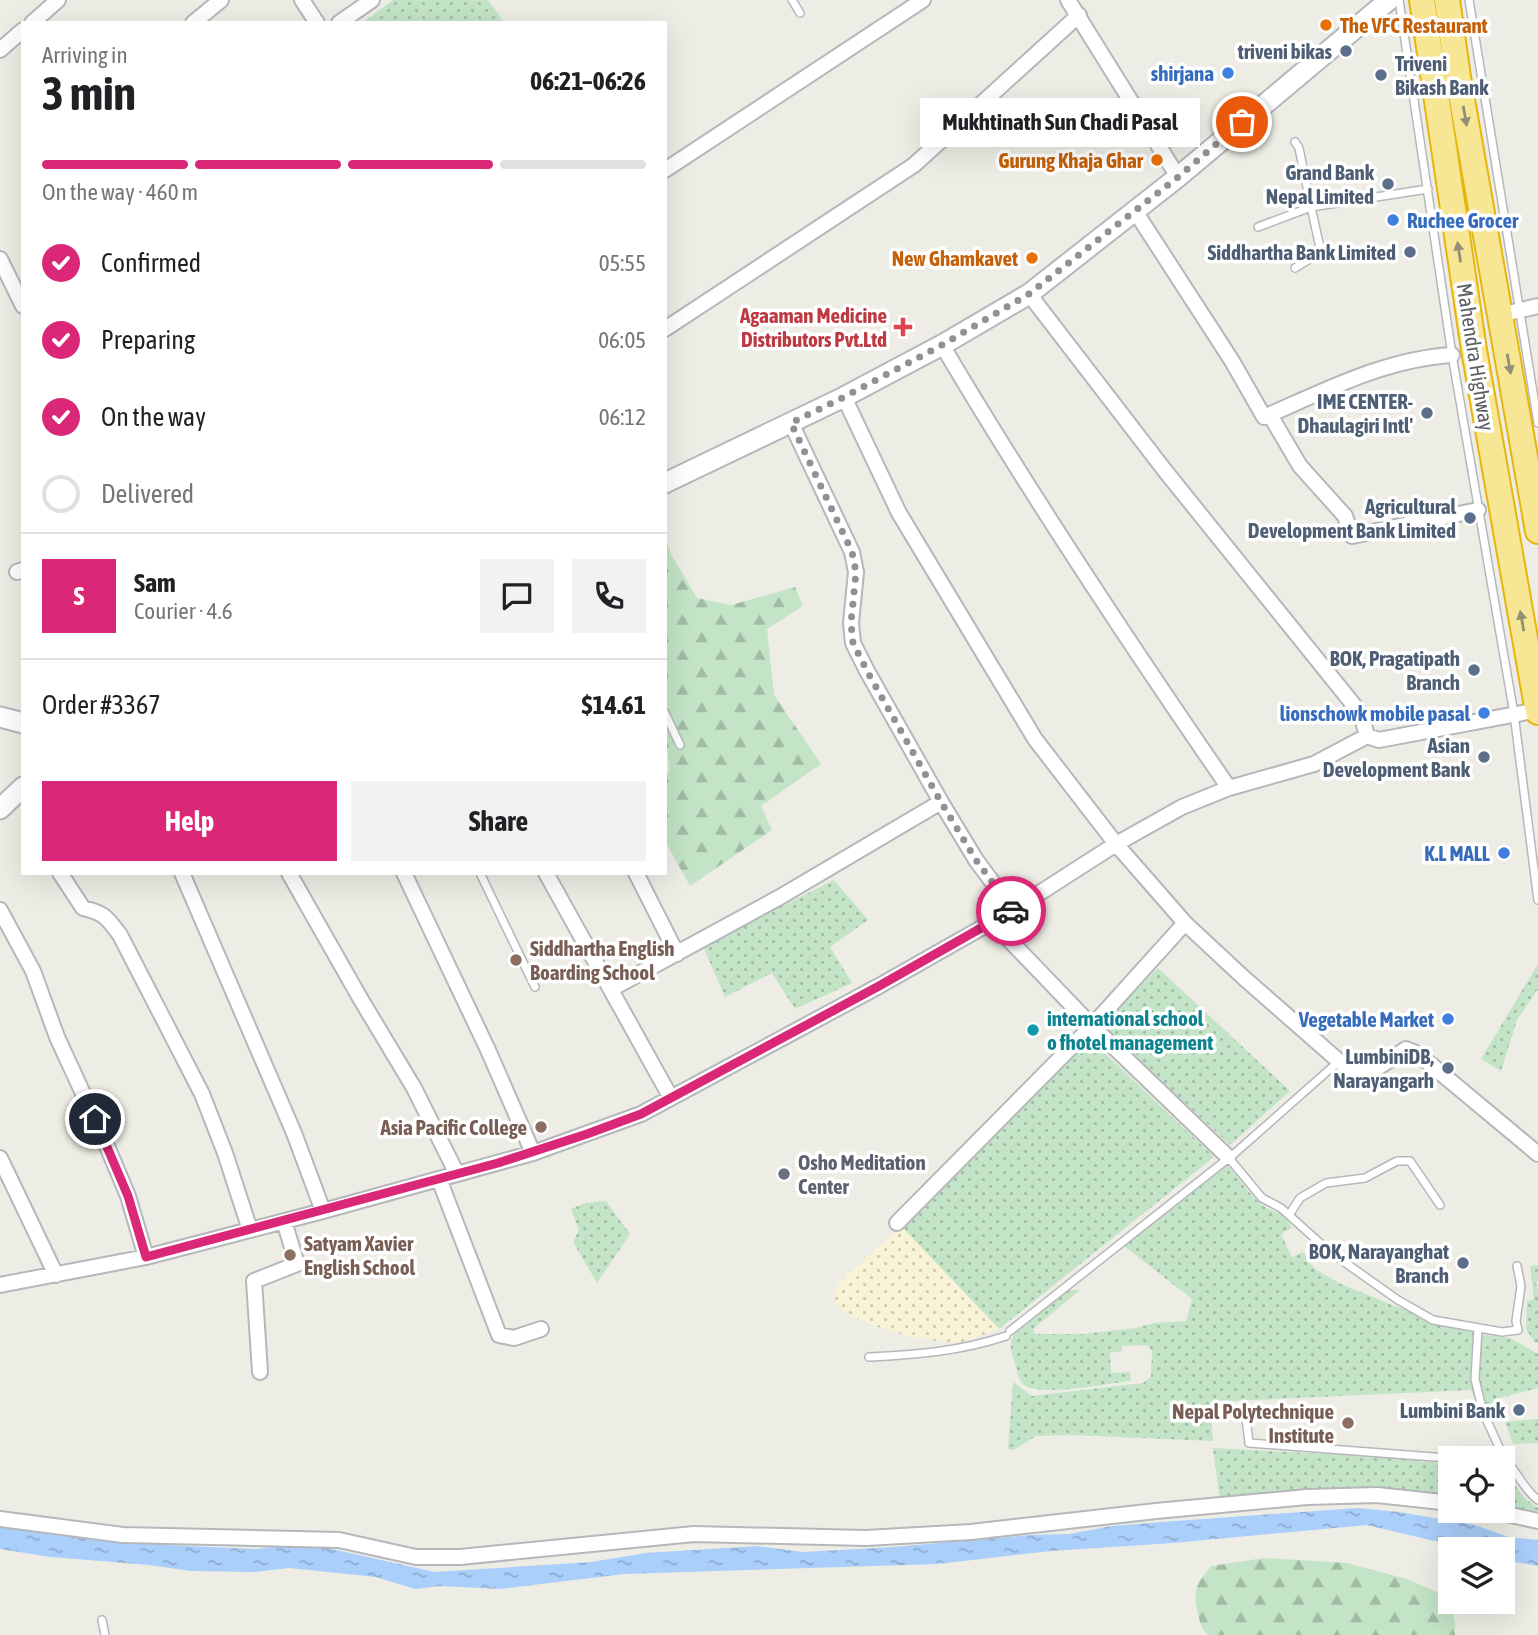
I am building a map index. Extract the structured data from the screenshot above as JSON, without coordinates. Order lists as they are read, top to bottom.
{
  "streets": {
    "highway": ["Mahendra Highway"]
  },
  "places": {
    "other": [
      "The VFC Restaurant",
      "triveni bikas",
      "shirjana",
      "Triveni Bikash Bank",
      "Mukhtinath Sun Chadi Pasal",
      "Gurung Khaja Ghar",
      "Grand Bank Nepal Limited",
      "Ruchee Grocer",
      "Siddhartha Bank Limited",
      "New Ghamkavet",
      "IME CENTER- Dhaulagiri Intl'",
      "Agricultural Development Bank Limited",
      "BOK, Pragatipath Branch",
      "lionschowk mobile pasal",
      "Asian Development Bank",
      "K.L MALL",
      "Siddhartha English Boarding School",
      "Vegetable Market",
      "international school o fhotel management",
      "LumbiniDB, Narayangarh",
      "Asia Pacific College",
      "Osho Meditation Center",
      "Satyam Xavier English School",
      "BOK, Narayanghat Branch",
      "Lumbini Bank",
      "Nepal Polytechnique Institute"
    ],
    "health": ["Agaaman Medicine Distributors Pvt.Ltd"]
  },
  "page": {
    "heading": ["3 min", "Arriving in", "06:21–06:26"],
    "panel": [
      "Sam",
      "Courier · 4.6",
      "Order #3367",
      "$14.61"
    ],
    "bubble": "Mukhtinath Sun Chadi Pasal",
    "bar": "On the way · 460 m",
    "list": [
      ["Confirmed", "05:55"],
      ["Preparing", "06:05"],
      ["On the way", "06:12"],
      "Delivered"
    ],
    "round": "S",
    "buttons": ["Help", "Share"]
  }
}
